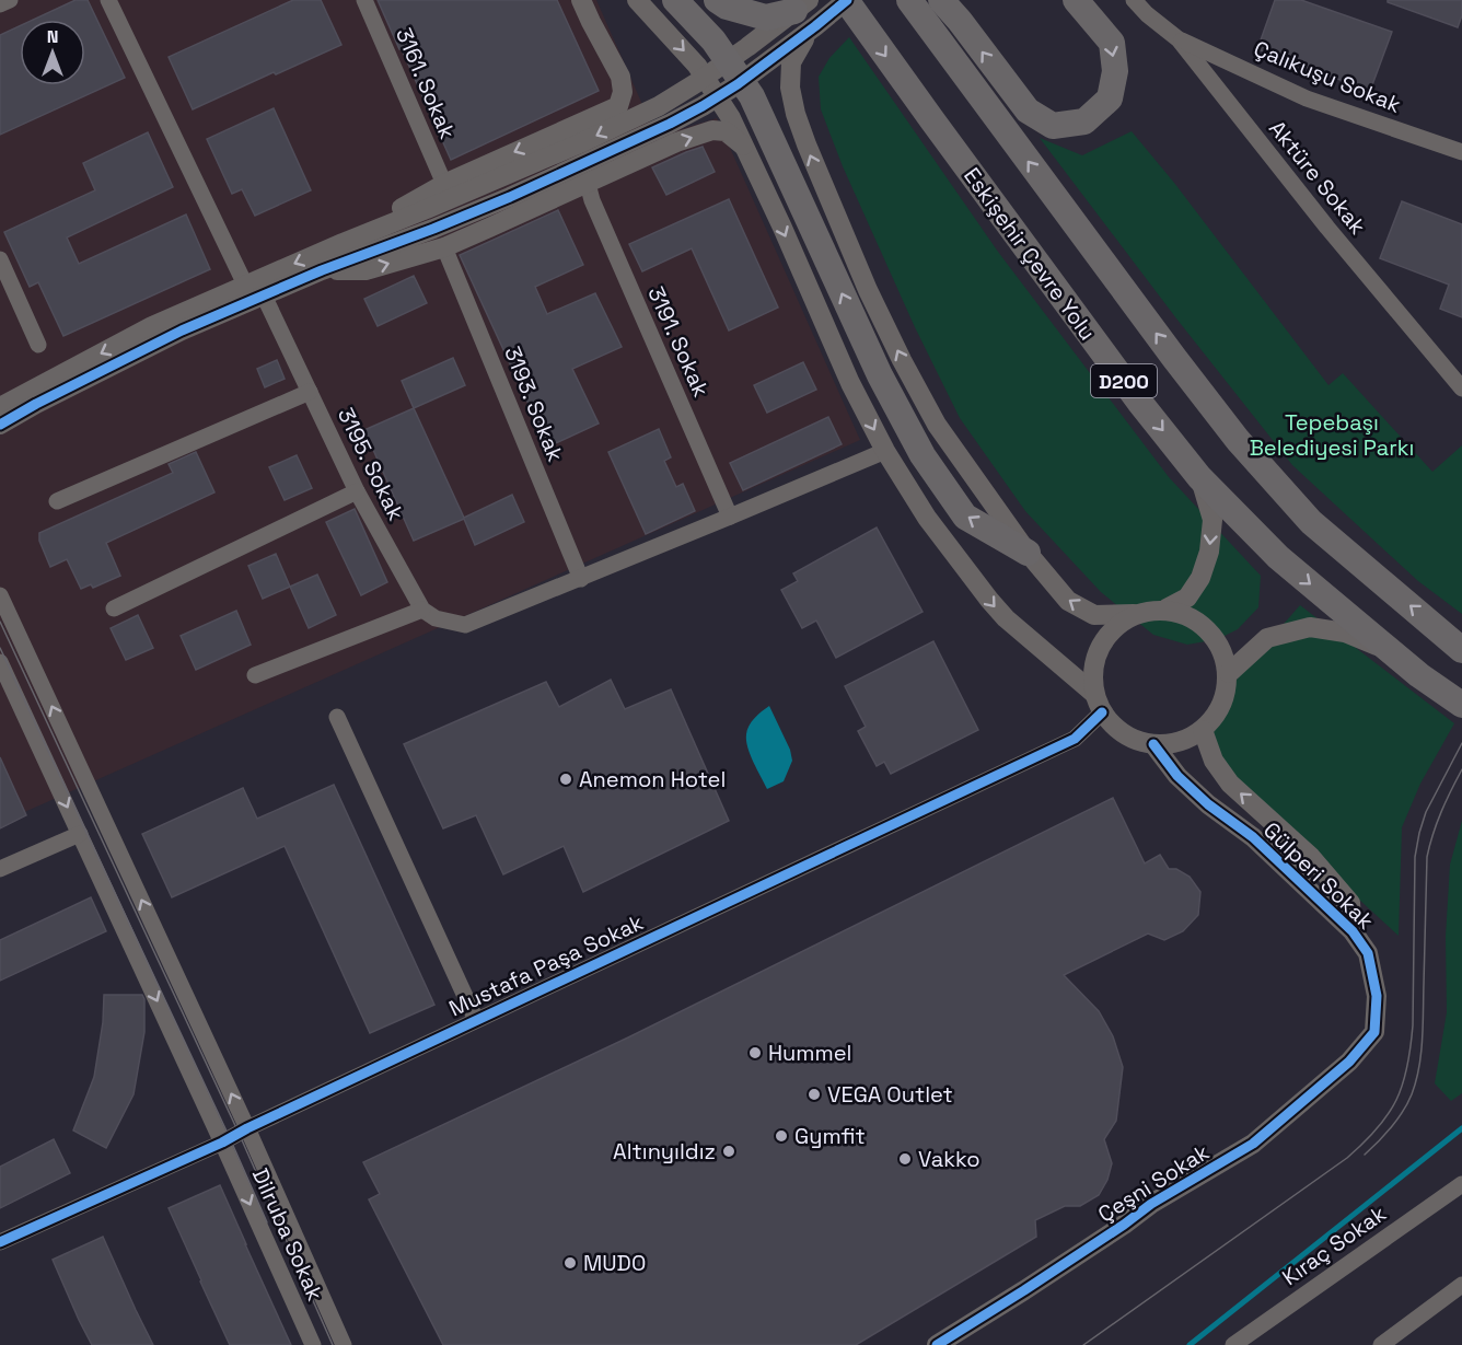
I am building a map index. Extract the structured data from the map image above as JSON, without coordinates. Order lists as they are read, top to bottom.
{
  "streets": {
    "highway": ["Eskişehir Çevre Yolu", "D200"],
    "street": [
      "Çalıkuşu Sokak",
      "3161. Sokak",
      "Aktüre Sokak",
      "3191. Sokak",
      "3193. Sokak",
      "3195. Sokak",
      "Gülperi Sokak",
      "Mustafa Paşa Sokak",
      "Çeşni Sokak",
      "Dilruba Sokak",
      "Kıraç Sokak"
    ]
  },
  "crossings": [
    ["Çalıkuşu Sokak", "Aktüre Sokak"],
    ["Gülperi Sokak", "Mustafa Paşa Sokak"],
    ["Gülperi Sokak", "Çeşni Sokak"],
    ["Mustafa Paşa Sokak", "Dilruba Sokak"]
  ],
  "parks": ["Tepebaşı Belediyesi Parkı"],
  "places": [
    "Anemon Hotel",
    "Hummel",
    "VEGA Outlet",
    "Gymfit",
    "Altınyıldız",
    "Vakko",
    "MUDO"
  ],
  "north": "top"
}
